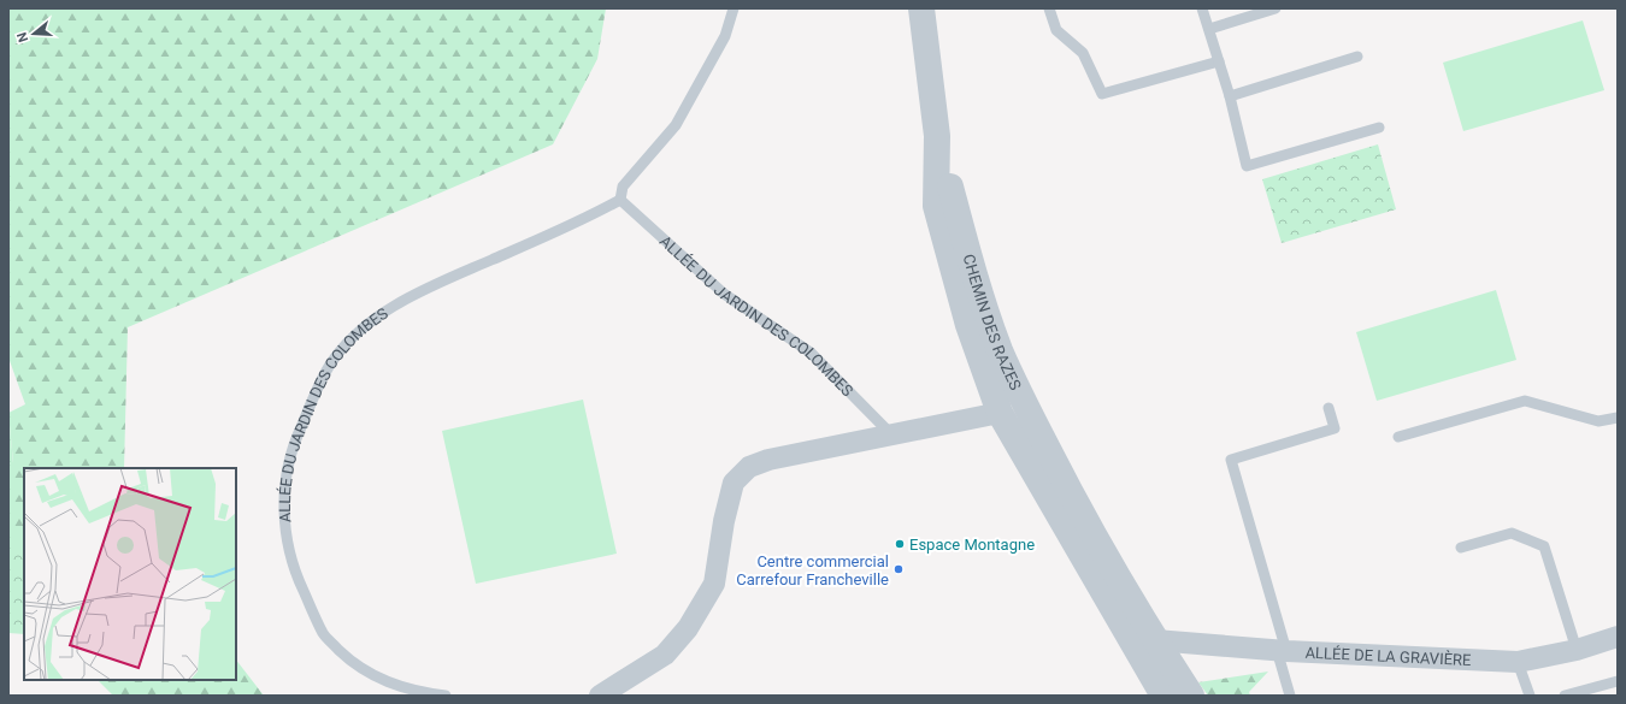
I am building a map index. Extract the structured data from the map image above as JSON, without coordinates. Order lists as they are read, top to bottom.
{
  "streets": {
    "street": ["CHEMIN DES RAZES", "ALLÉE DE LA GRAVIÈRE"],
    "lane": ["ALLÉE DU JARDIN DES COLOMBES"]
  },
  "crossings": [
    ["CHEMIN DES RAZES", "ALLÉE DE LA GRAVIÈRE"]
  ],
  "places": ["Espace Montagne", "Centre commercial Carrefour Francheville"],
  "north": "left"
}
